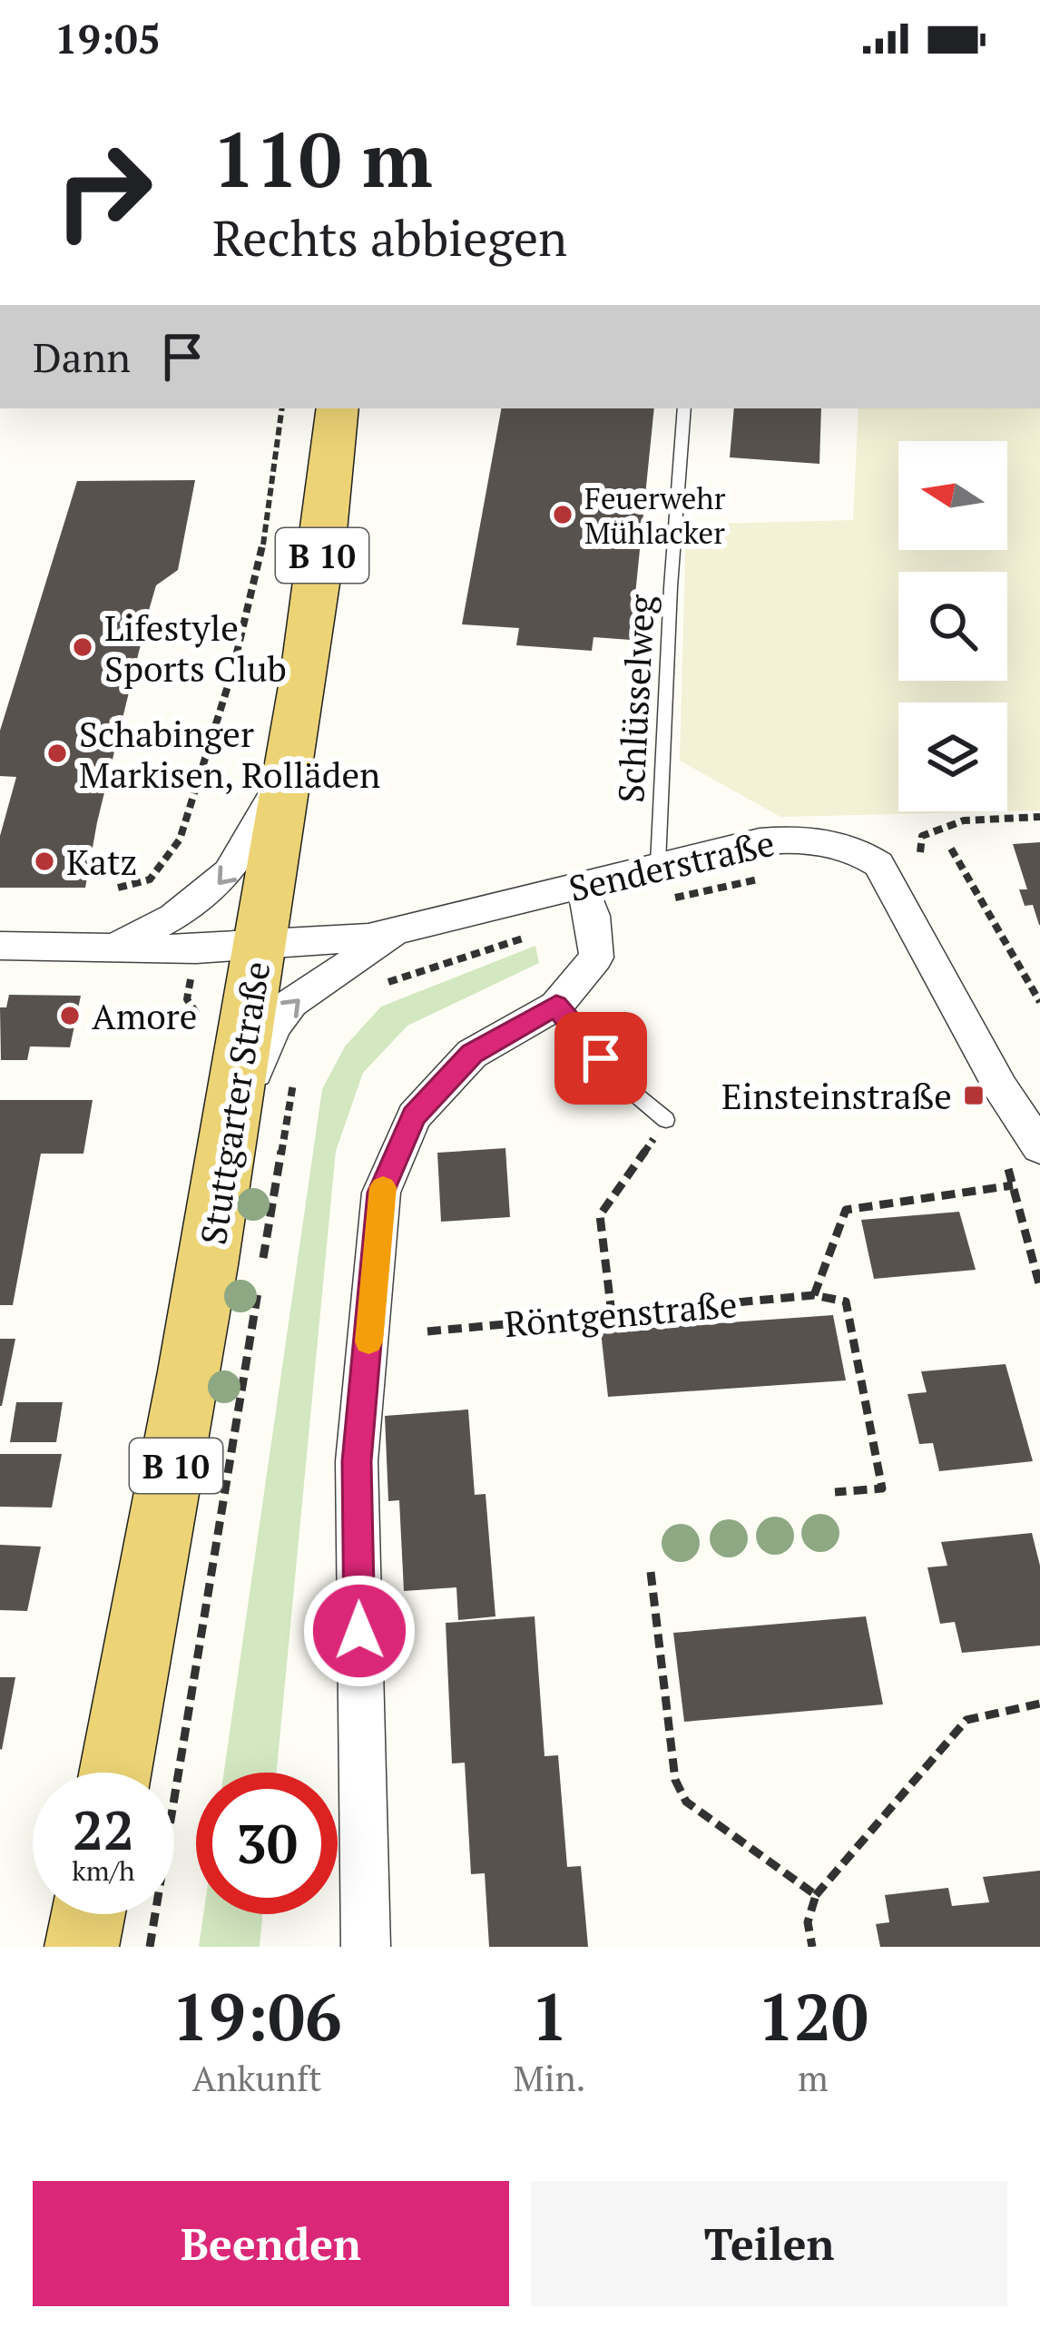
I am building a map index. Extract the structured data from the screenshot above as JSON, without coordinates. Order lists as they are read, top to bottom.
{
  "streets": {
    "main road": ["B 10", "Stuttgarter Straße"],
    "street": ["Senderstraße"],
    "lane": ["Schlüsselweg"],
    "path": ["Röntgenstraße"]
  },
  "crossings": [
    ["Schlüsselweg", "Senderstraße"],
    ["Senderstraße", "Stuttgarter Straße"]
  ],
  "places": {
    "other": [
      "Feuerwehr Mühlacker",
      "Lifestyle Sports Club",
      "Schabinger Markisen, Rolläden",
      "Katz",
      "Amore"
    ],
    "transit": ["Einsteinstraße"]
  },
  "north": "left",
  "page": {
    "status": "19:05",
    "turn": ["110 m", "Rechts abbiegen"],
    "then": "Dann",
    "speed": "22 km/h",
    "limit": "30",
    "eta": [
      "19:06",
      "Ankunft",
      "1",
      "Min.",
      "120",
      "m"
    ],
    "buttons": ["Beenden", "Teilen"]
  }
}
